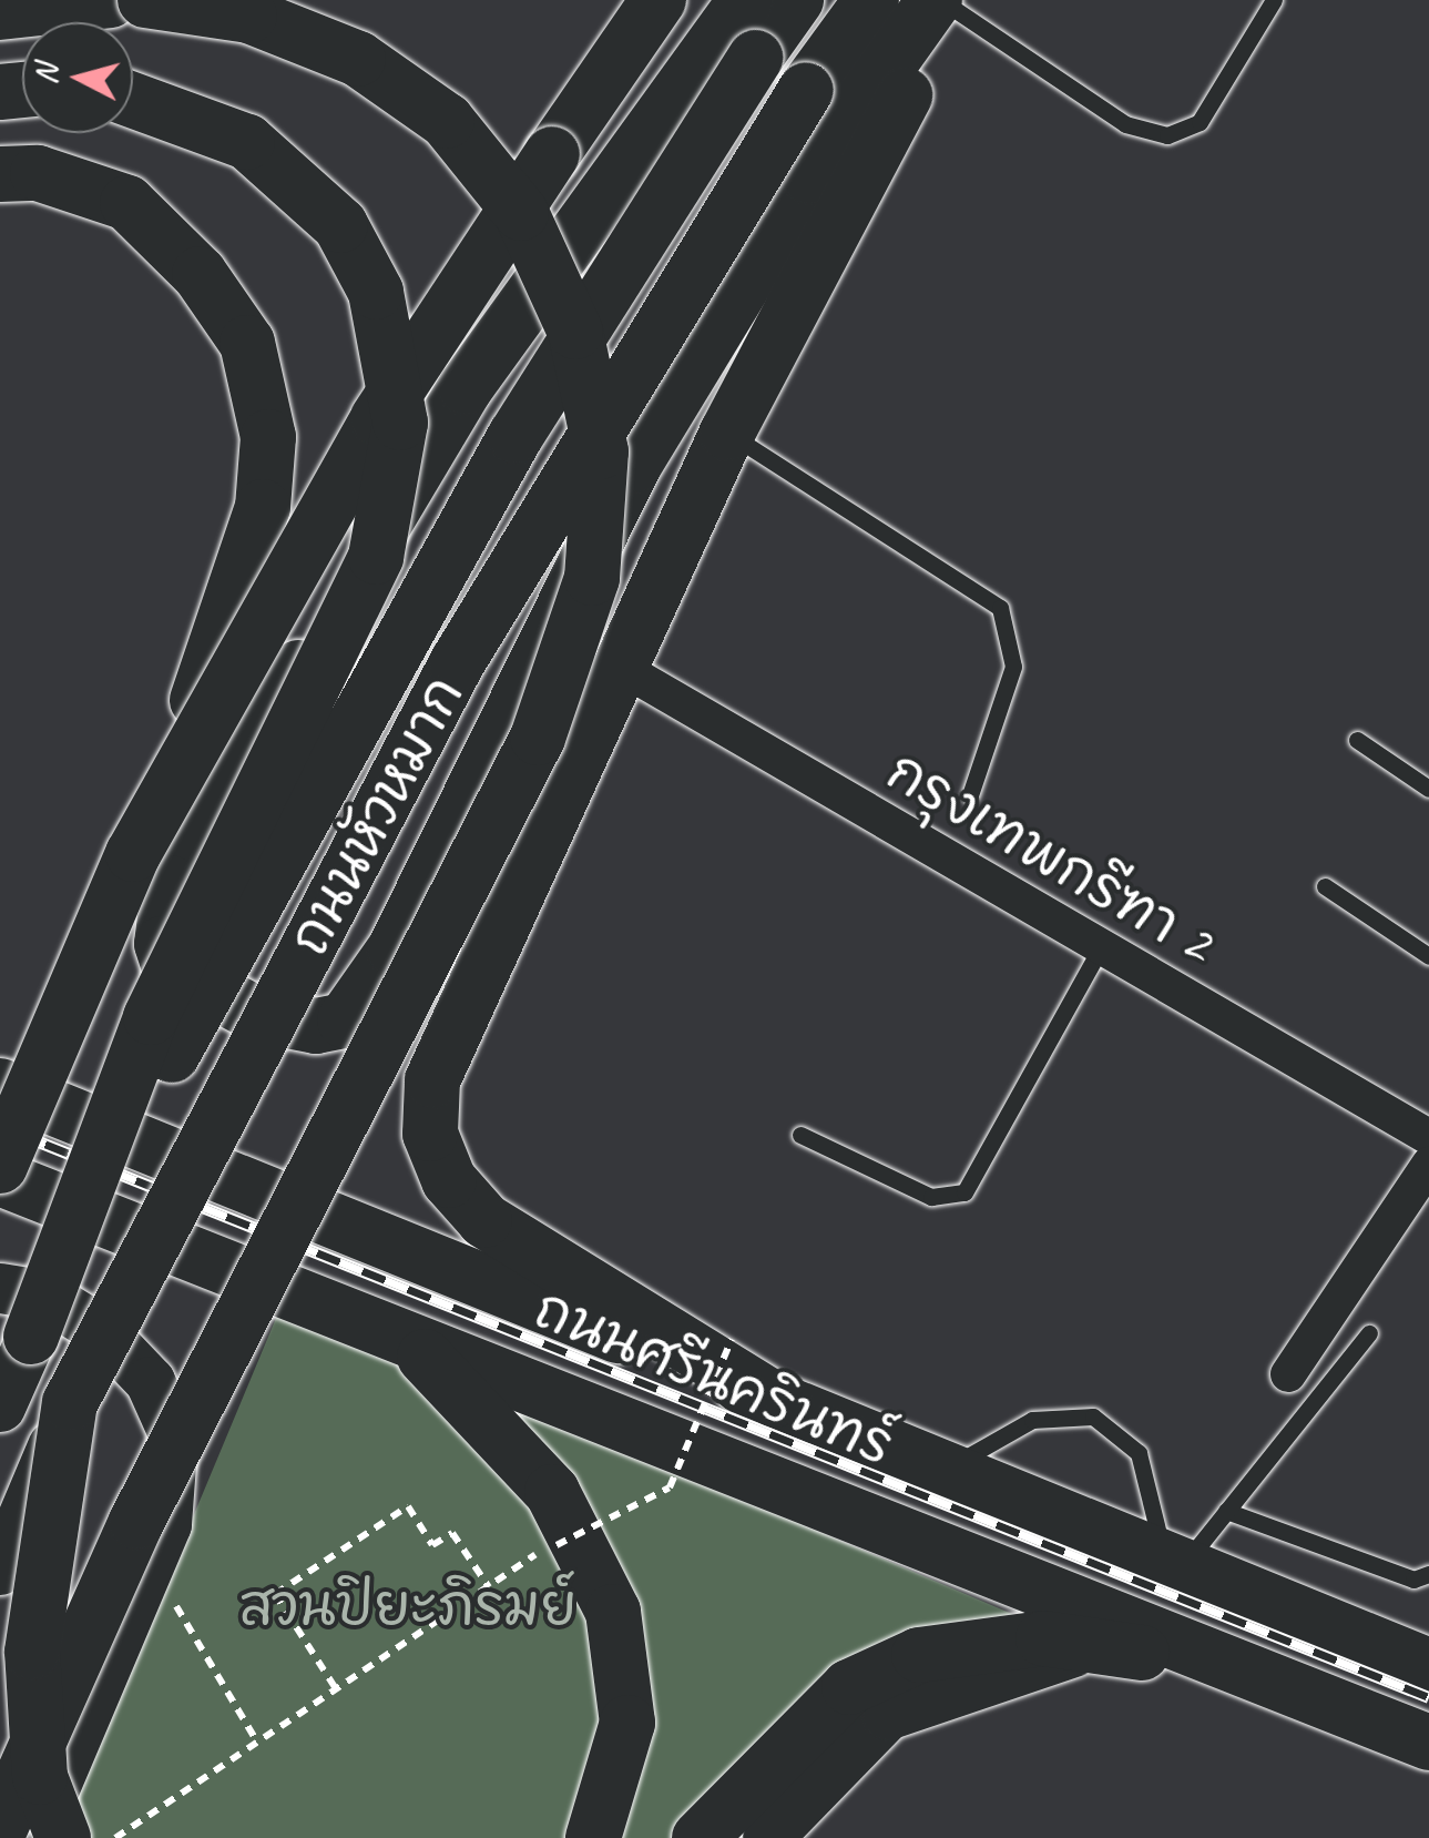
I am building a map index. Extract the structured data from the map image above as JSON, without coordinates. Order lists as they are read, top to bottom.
{
  "streets": {
    "main road": ["ถนนหัวหมาก", "ถนนศรีนครินทร์"],
    "street": ["กรุงเทพกรีฑา 2"]
  },
  "parks": ["สวนปิยะภิรมย์"],
  "north": "left"
}
